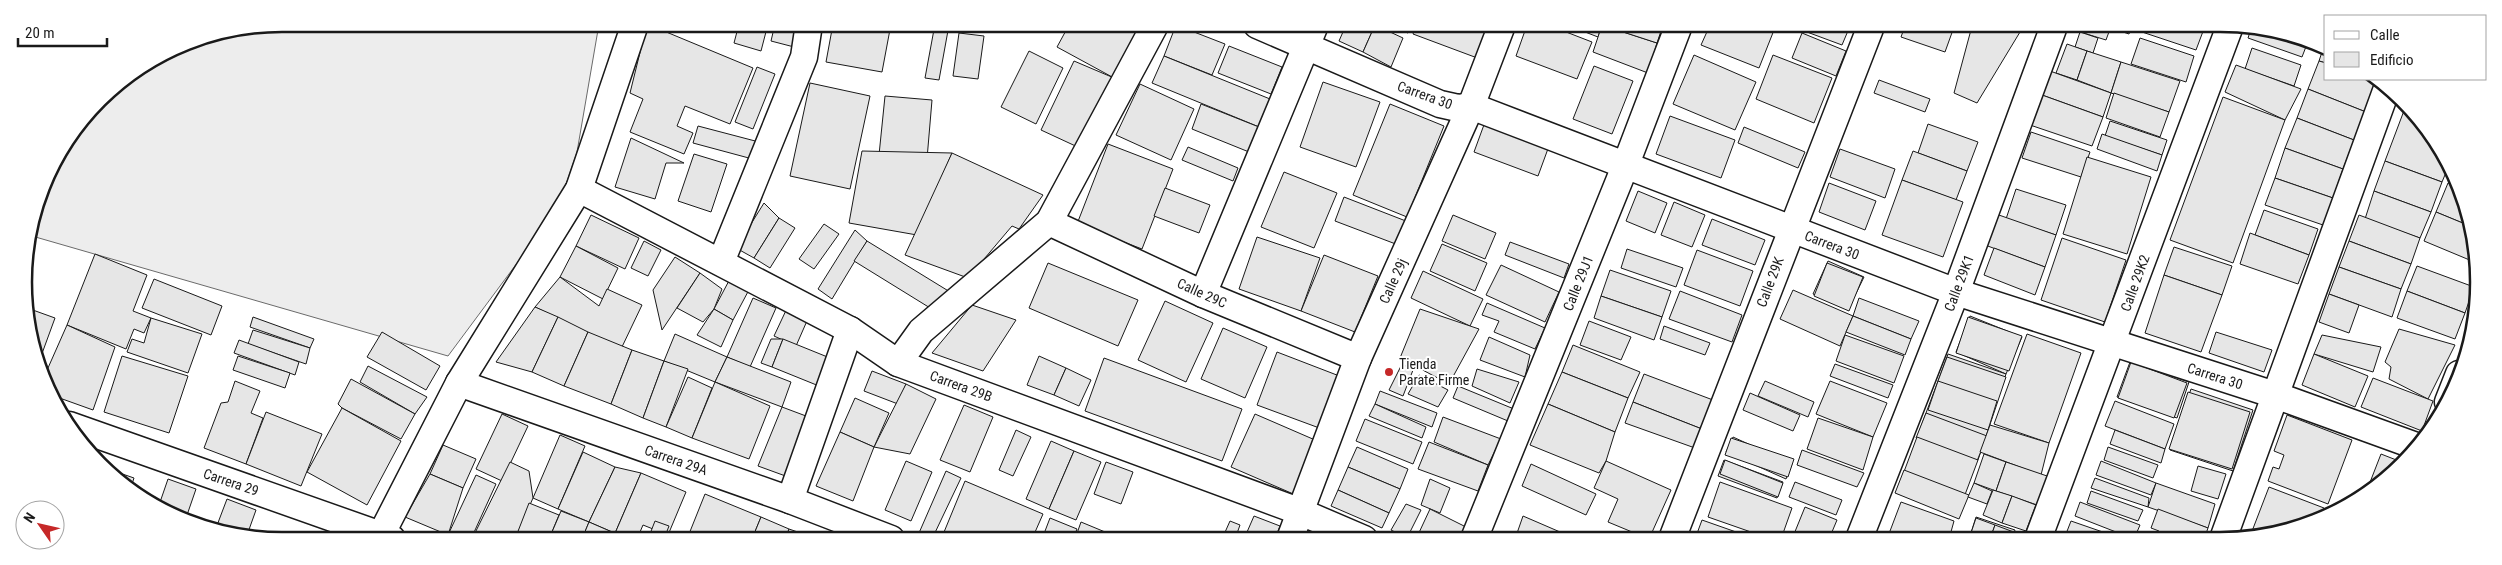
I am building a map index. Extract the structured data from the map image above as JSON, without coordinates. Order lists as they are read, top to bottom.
{
  "streets": {
    "street": [
      "Carrera 30",
      "Calle 29j",
      "Calle 29K",
      "Calle 29J1",
      "Calle 29K1",
      "Calle 29K2",
      "Calle 29C",
      "Carrera 29B",
      "Carrera 29A",
      "Carrera 29"
    ]
  },
  "crossings": [
    ["Carrera 30", "Calle 29j"],
    ["Carrera 30", "Calle 29K"],
    ["Carrera 30", "Calle 29J1"],
    ["Carrera 30", "Calle 29K1"],
    ["Carrera 30", "Calle 29K2"],
    ["Calle 29j", "Calle 29C"],
    ["Calle 29j", "Carrera 29B"]
  ],
  "places": ["Tienda Parate Firme"],
  "legend": ["Calle", "Edificio"],
  "scale_bar": "20 m",
  "north": "top left"
}
